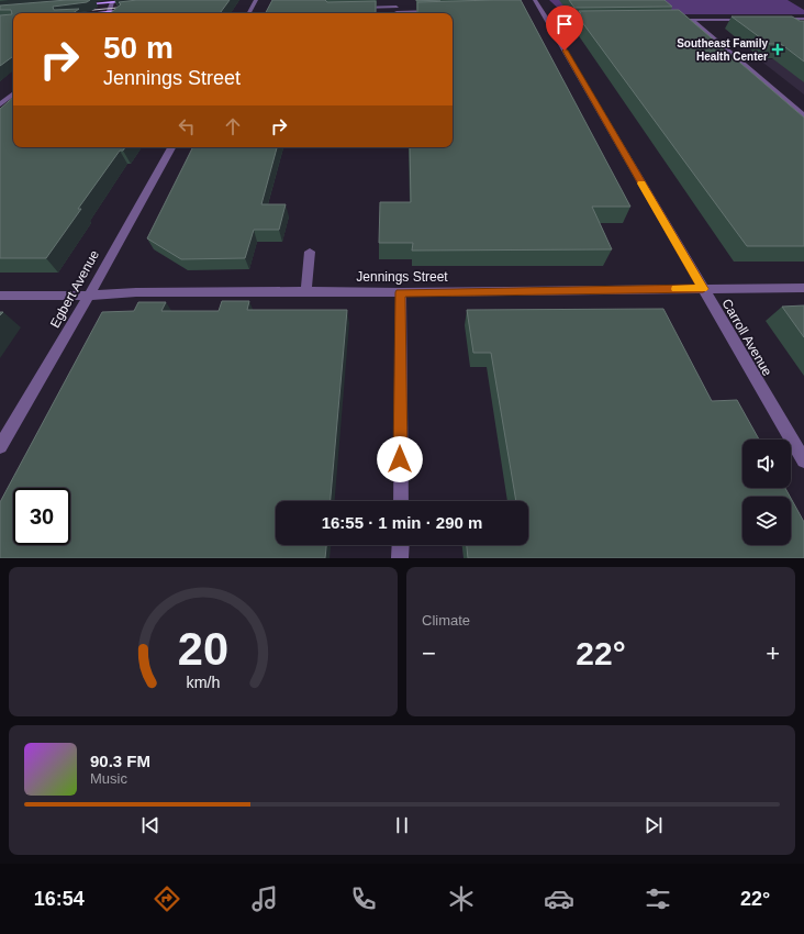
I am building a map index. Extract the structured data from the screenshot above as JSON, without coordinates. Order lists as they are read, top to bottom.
{
  "streets": {
    "street": ["Jennings Street", "Egbert Avenue", "Carroll Avenue"]
  },
  "crossings": [
    ["Jennings Street", "Egbert Avenue"],
    ["Jennings Street", "Carroll Avenue"]
  ],
  "places": {
    "health": ["Southeast Family Health Center"]
  },
  "page": {
    "turn": ["50 m", "Jennings Street"],
    "limit": "30",
    "trip": "16:55 · 1 min · 290 m",
    "tile": "Climate",
    "heat": ["−", "22°", "+"],
    "song": ["90.3 FM", "Music"],
    "tabs": ["16:54", "22°"],
    "gauge": ["20", "km/h"]
  }
}
